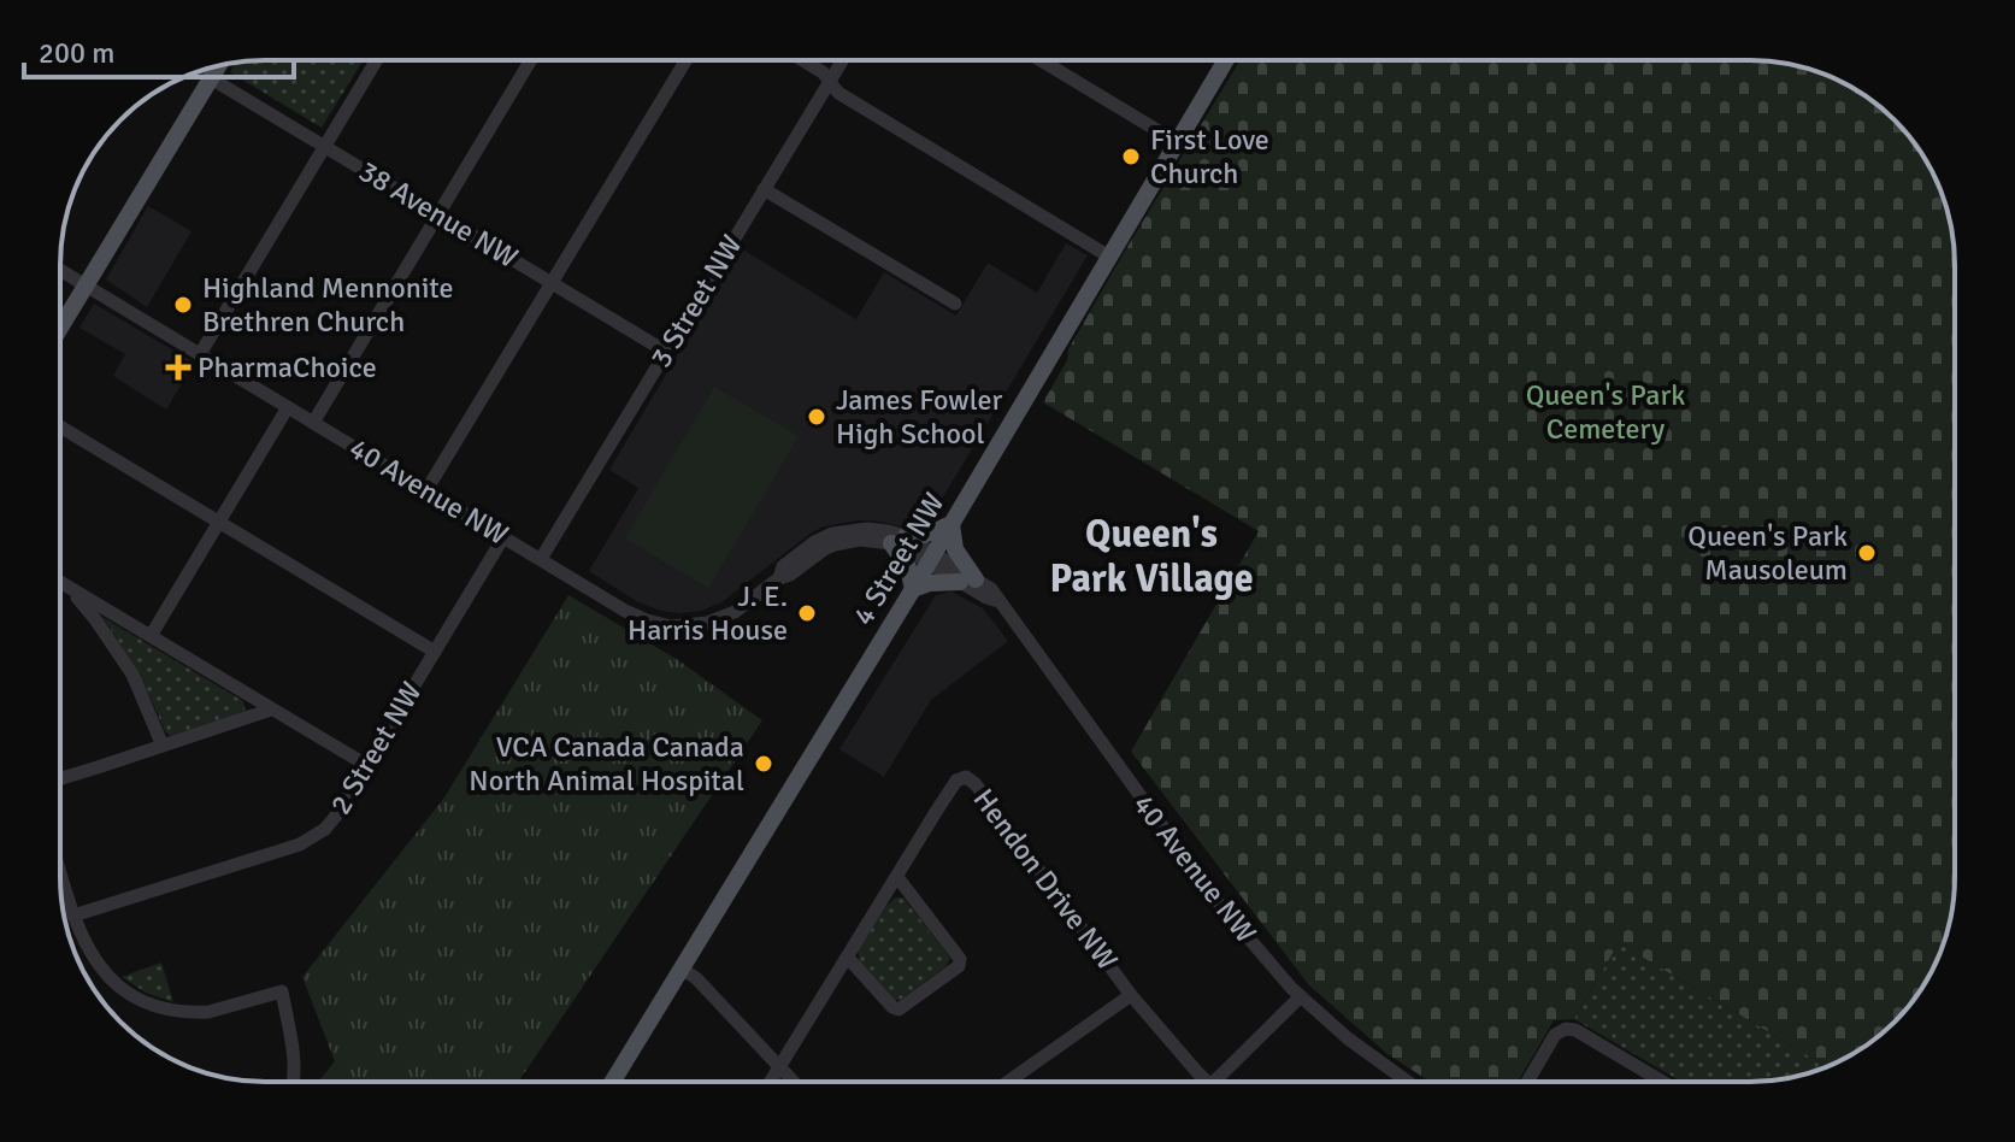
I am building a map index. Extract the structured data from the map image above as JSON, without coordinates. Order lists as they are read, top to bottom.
{
  "streets": {
    "main road": ["4 Street NW"],
    "street": [
      "38 Avenue NW",
      "3 Street NW",
      "40 Avenue NW",
      "2 Street NW",
      "Hendon Drive NW"
    ]
  },
  "crossings": [
    ["38 Avenue NW", "3 Street NW"],
    ["3 Street NW", "40 Avenue NW"],
    ["40 Avenue NW", "4 Street NW"],
    ["40 Avenue NW", "2 Street NW"]
  ],
  "districts": ["Queen's Park Village"],
  "parks": ["Queen's Park Cemetery"],
  "places": {
    "other": [
      "First Love Church",
      "Highland Mennonite Brethren Church",
      "James Fowler High School",
      "Queen's Park Mausoleum",
      "J. E. Harris House",
      "VCA Canada Canada North Animal Hospital"
    ],
    "health": ["PharmaChoice"]
  },
  "scale_bar": "200 m"
}
